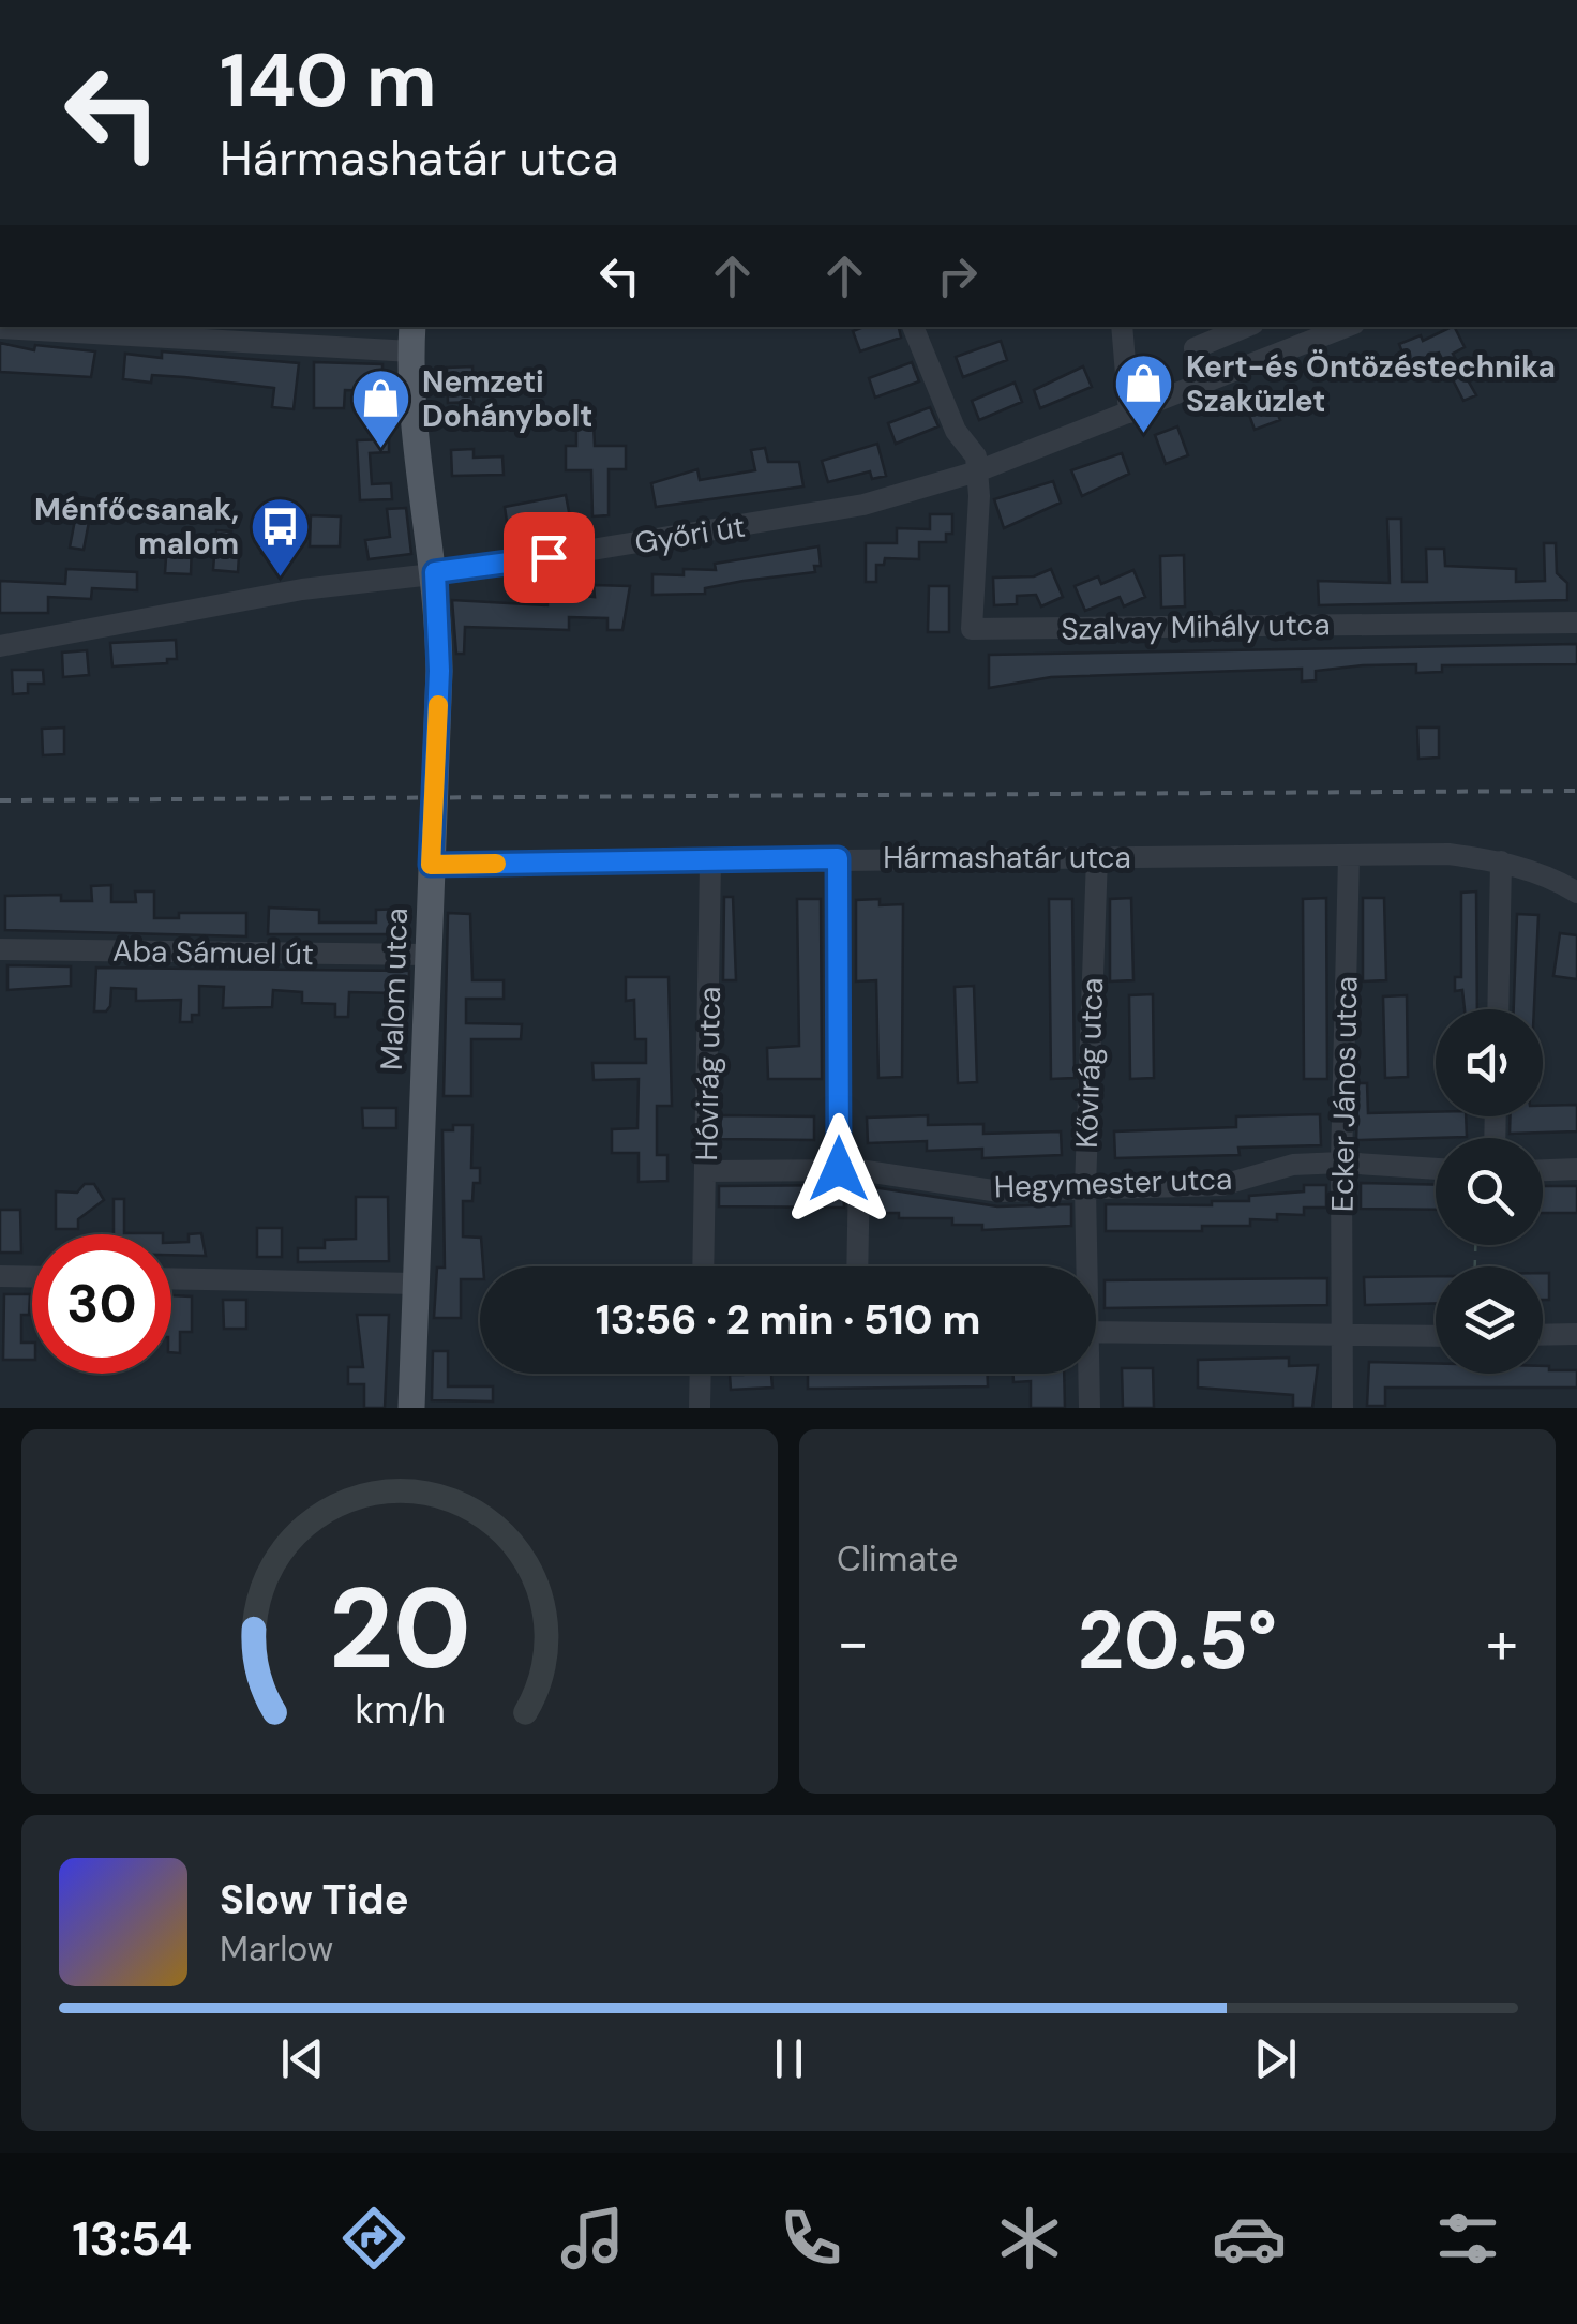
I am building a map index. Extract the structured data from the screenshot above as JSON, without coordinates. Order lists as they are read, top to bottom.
{
  "streets": {
    "main road": ["Malom utca"],
    "street": [
      "Győri út",
      "Szalvay Mihály utca",
      "Hármashatár utca",
      "Aba Sámuel út",
      "Kővirág utca",
      "Hóvirág utca",
      "Ecker János utca",
      "Hegymester utca"
    ]
  },
  "crossings": [
    ["Győri út", "Szalvay Mihály utca"],
    ["Győri út", "Malom utca"],
    ["Hármashatár utca", "Malom utca"],
    ["Hármashatár utca", "Kővirág utca"],
    ["Hármashatár utca", "Hóvirág utca"],
    ["Hármashatár utca", "Ecker János utca"],
    ["Aba Sámuel út", "Malom utca"],
    ["Kővirág utca", "Hegymester utca"],
    ["Hóvirág utca", "Hegymester utca"],
    ["Ecker János utca", "Hegymester utca"]
  ],
  "places": {
    "shop": ["Kert-és Öntözéstechnika Szaküzlet", "Nemzeti Dohánybolt"],
    "bus stop": ["Ménfőcsanak, malom"]
  },
  "page": {
    "turn": ["140 m", "Hármashatár utca"],
    "limit": "30",
    "trip": "13:56 · 2 min · 510 m",
    "tile": "Climate",
    "heat": ["−", "20.5°", "+"],
    "song": ["Slow Tide", "Marlow"],
    "tabs": "13:54",
    "gauge": ["20", "km/h"]
  }
}
